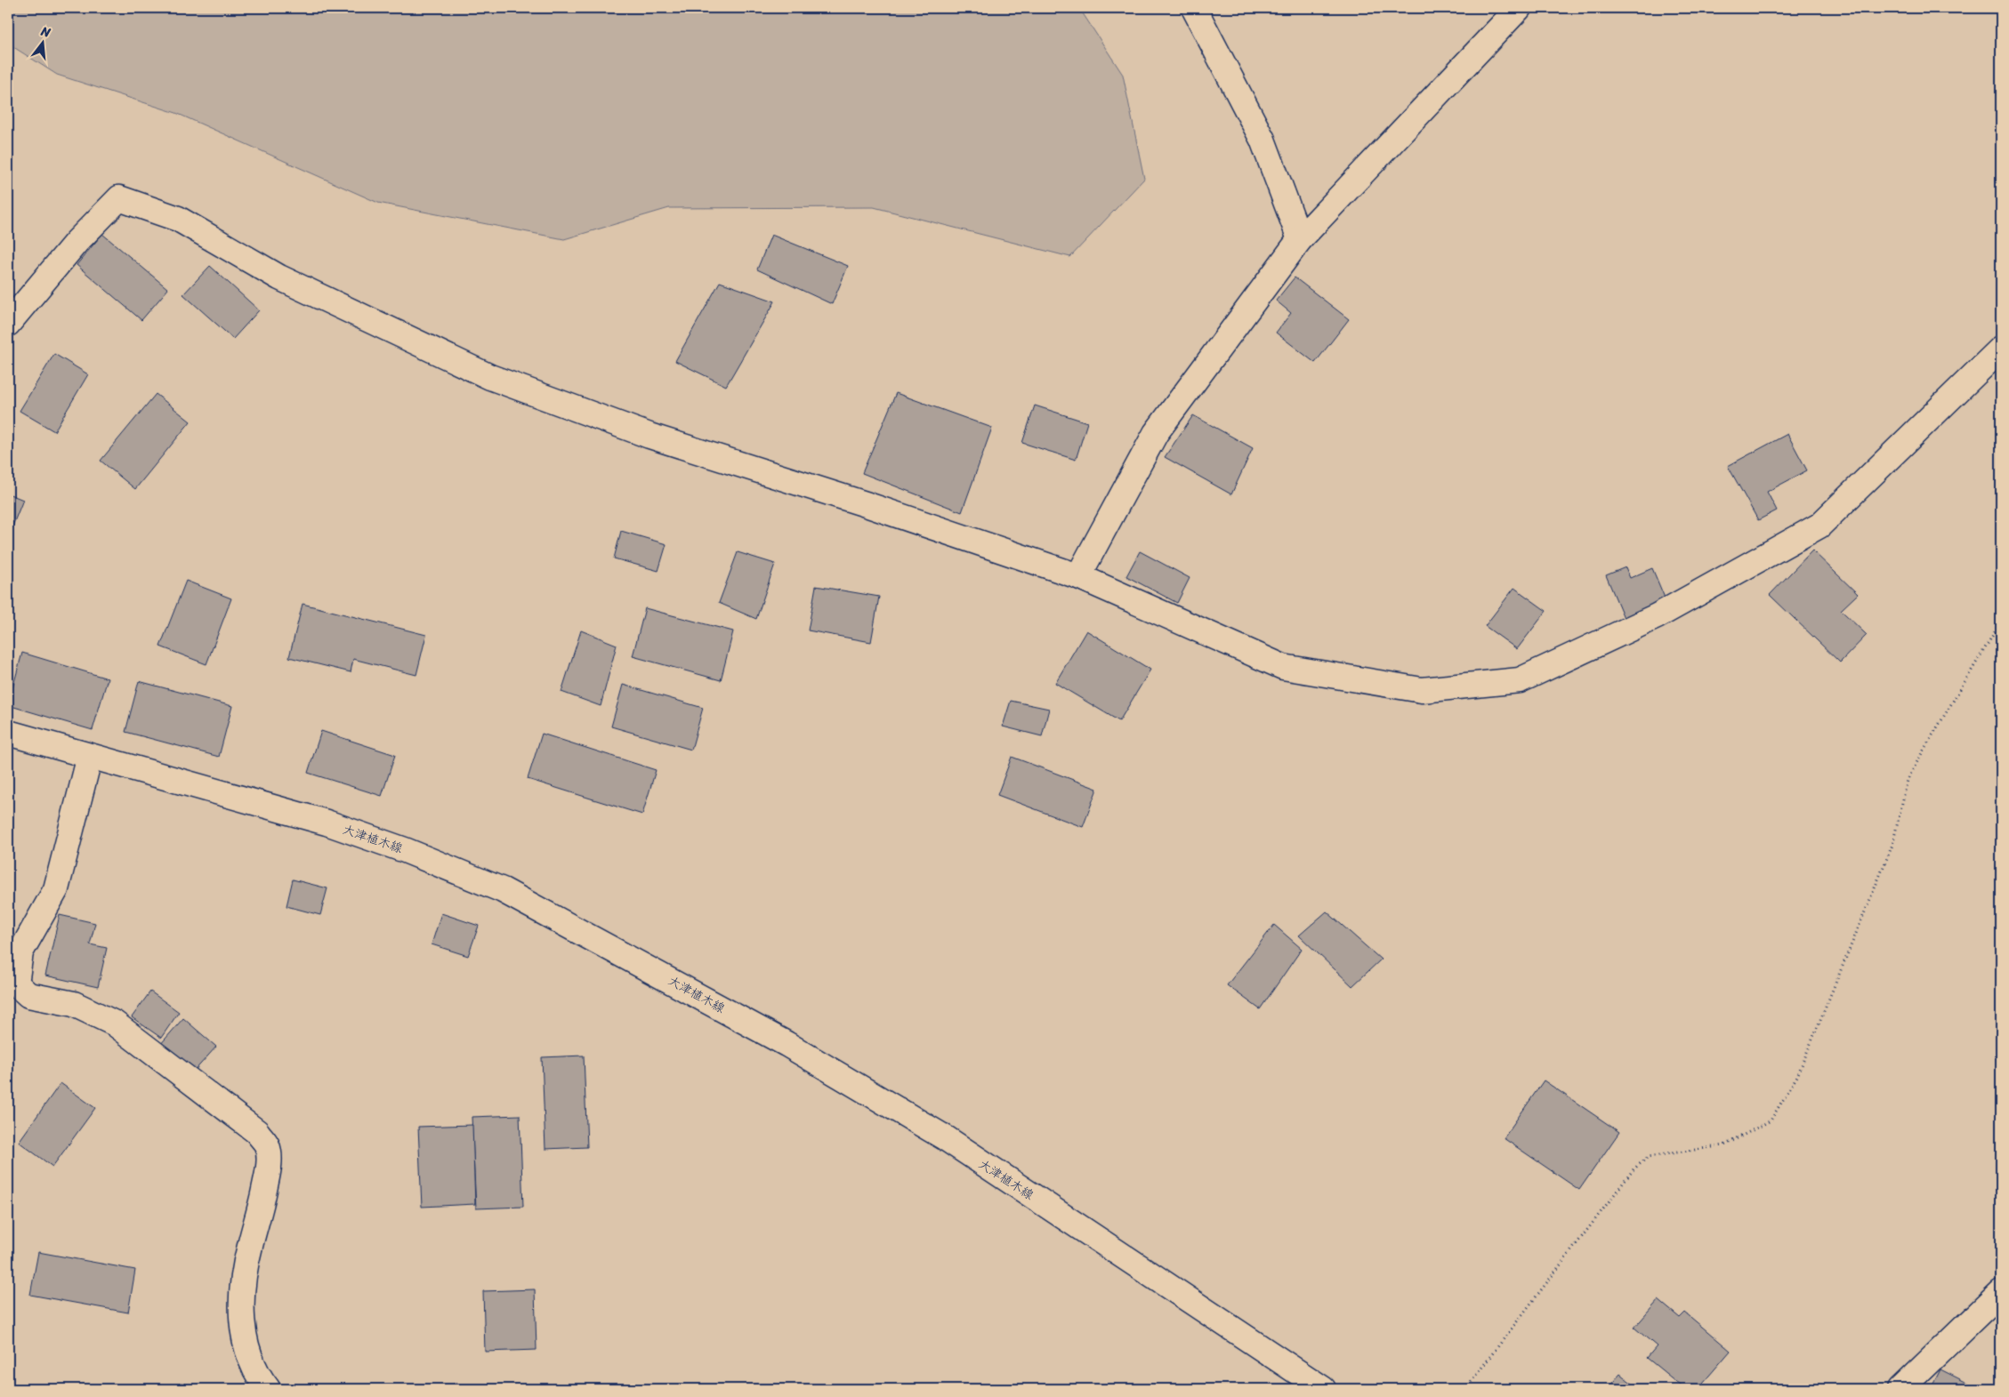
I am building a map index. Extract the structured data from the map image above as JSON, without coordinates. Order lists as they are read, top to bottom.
{
  "streets": {
    "street": ["大津植木線"]
  },
  "north": "top"
}
